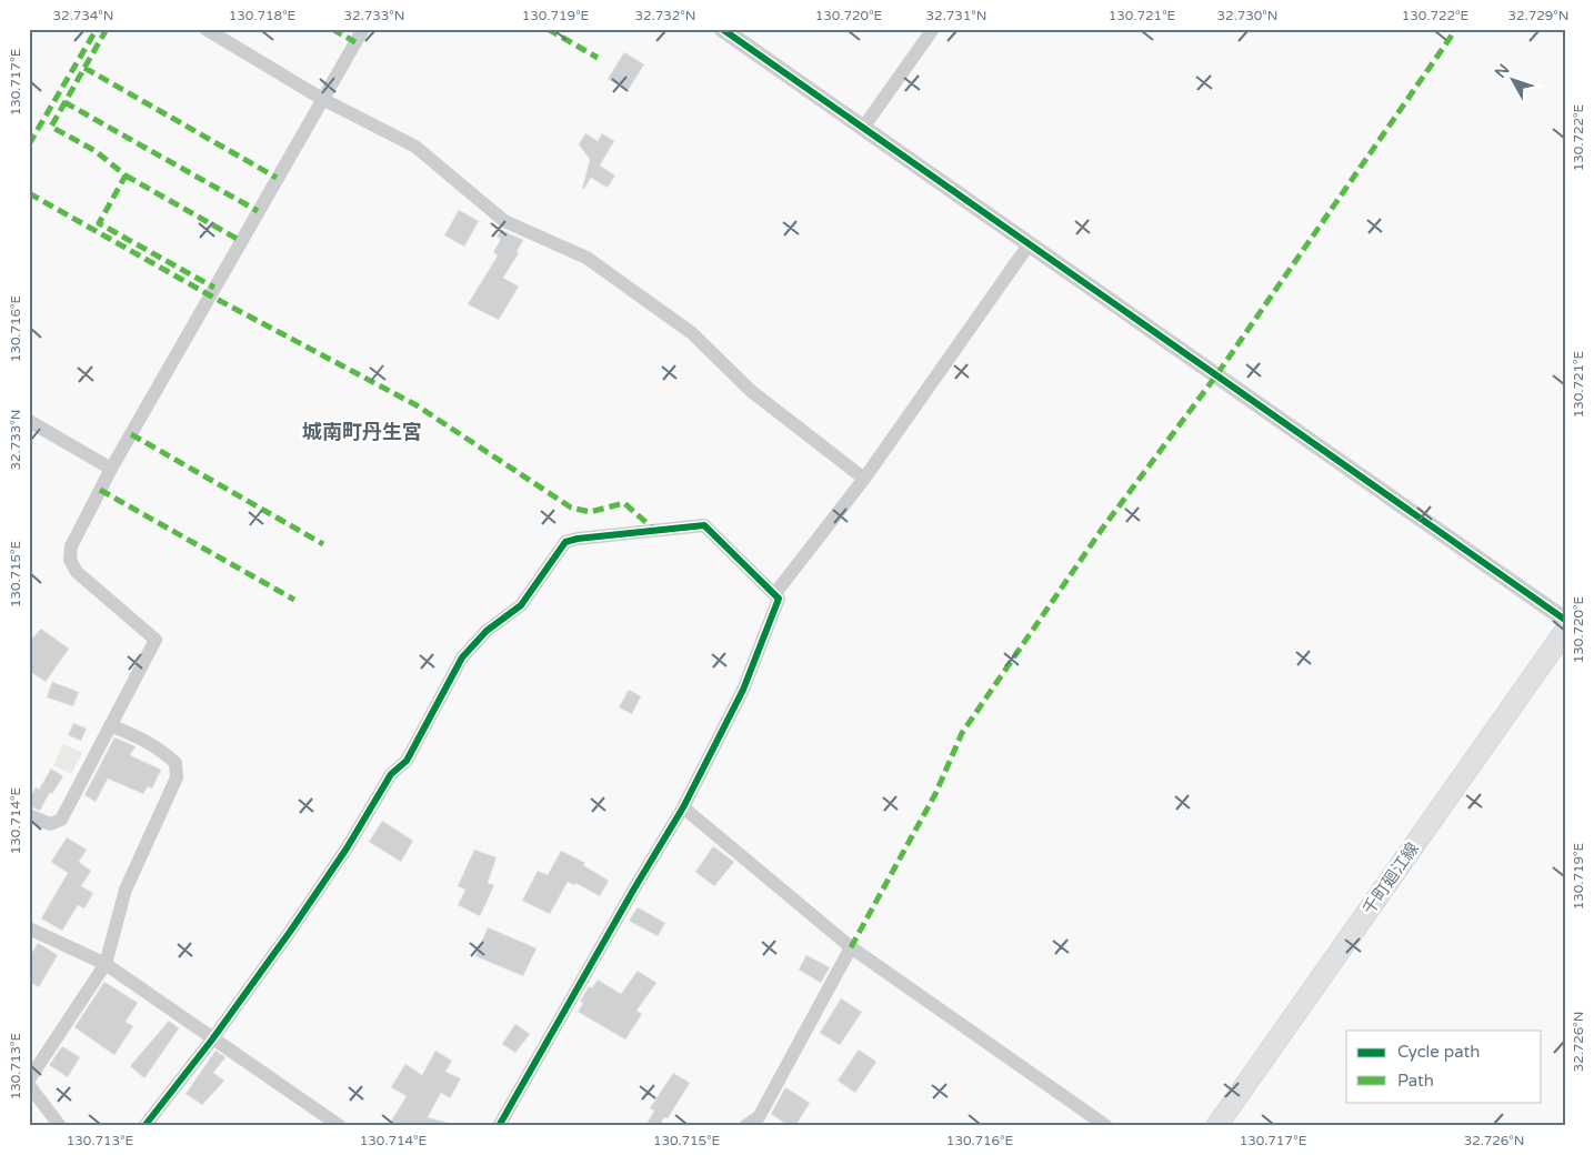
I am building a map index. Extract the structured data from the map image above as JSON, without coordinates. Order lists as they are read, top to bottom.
{
  "streets": {
    "main road": ["千町廻江線"]
  },
  "districts": ["城南町丹生宮"],
  "legend": ["Cycle path", "Path"],
  "north": "top left",
  "coordinates": [
    "32.734°N",
    "130.718°E",
    "32.733°N",
    "130.719°E",
    "32.732°N",
    "130.720°E",
    "32.731°N",
    "130.721°E",
    "32.730°N",
    "130.722°E",
    "32.729°N",
    "130.717°E",
    "130.716°E",
    "130.715°E",
    "130.714°E",
    "32.726°N",
    "130.713°E"
  ]
}
